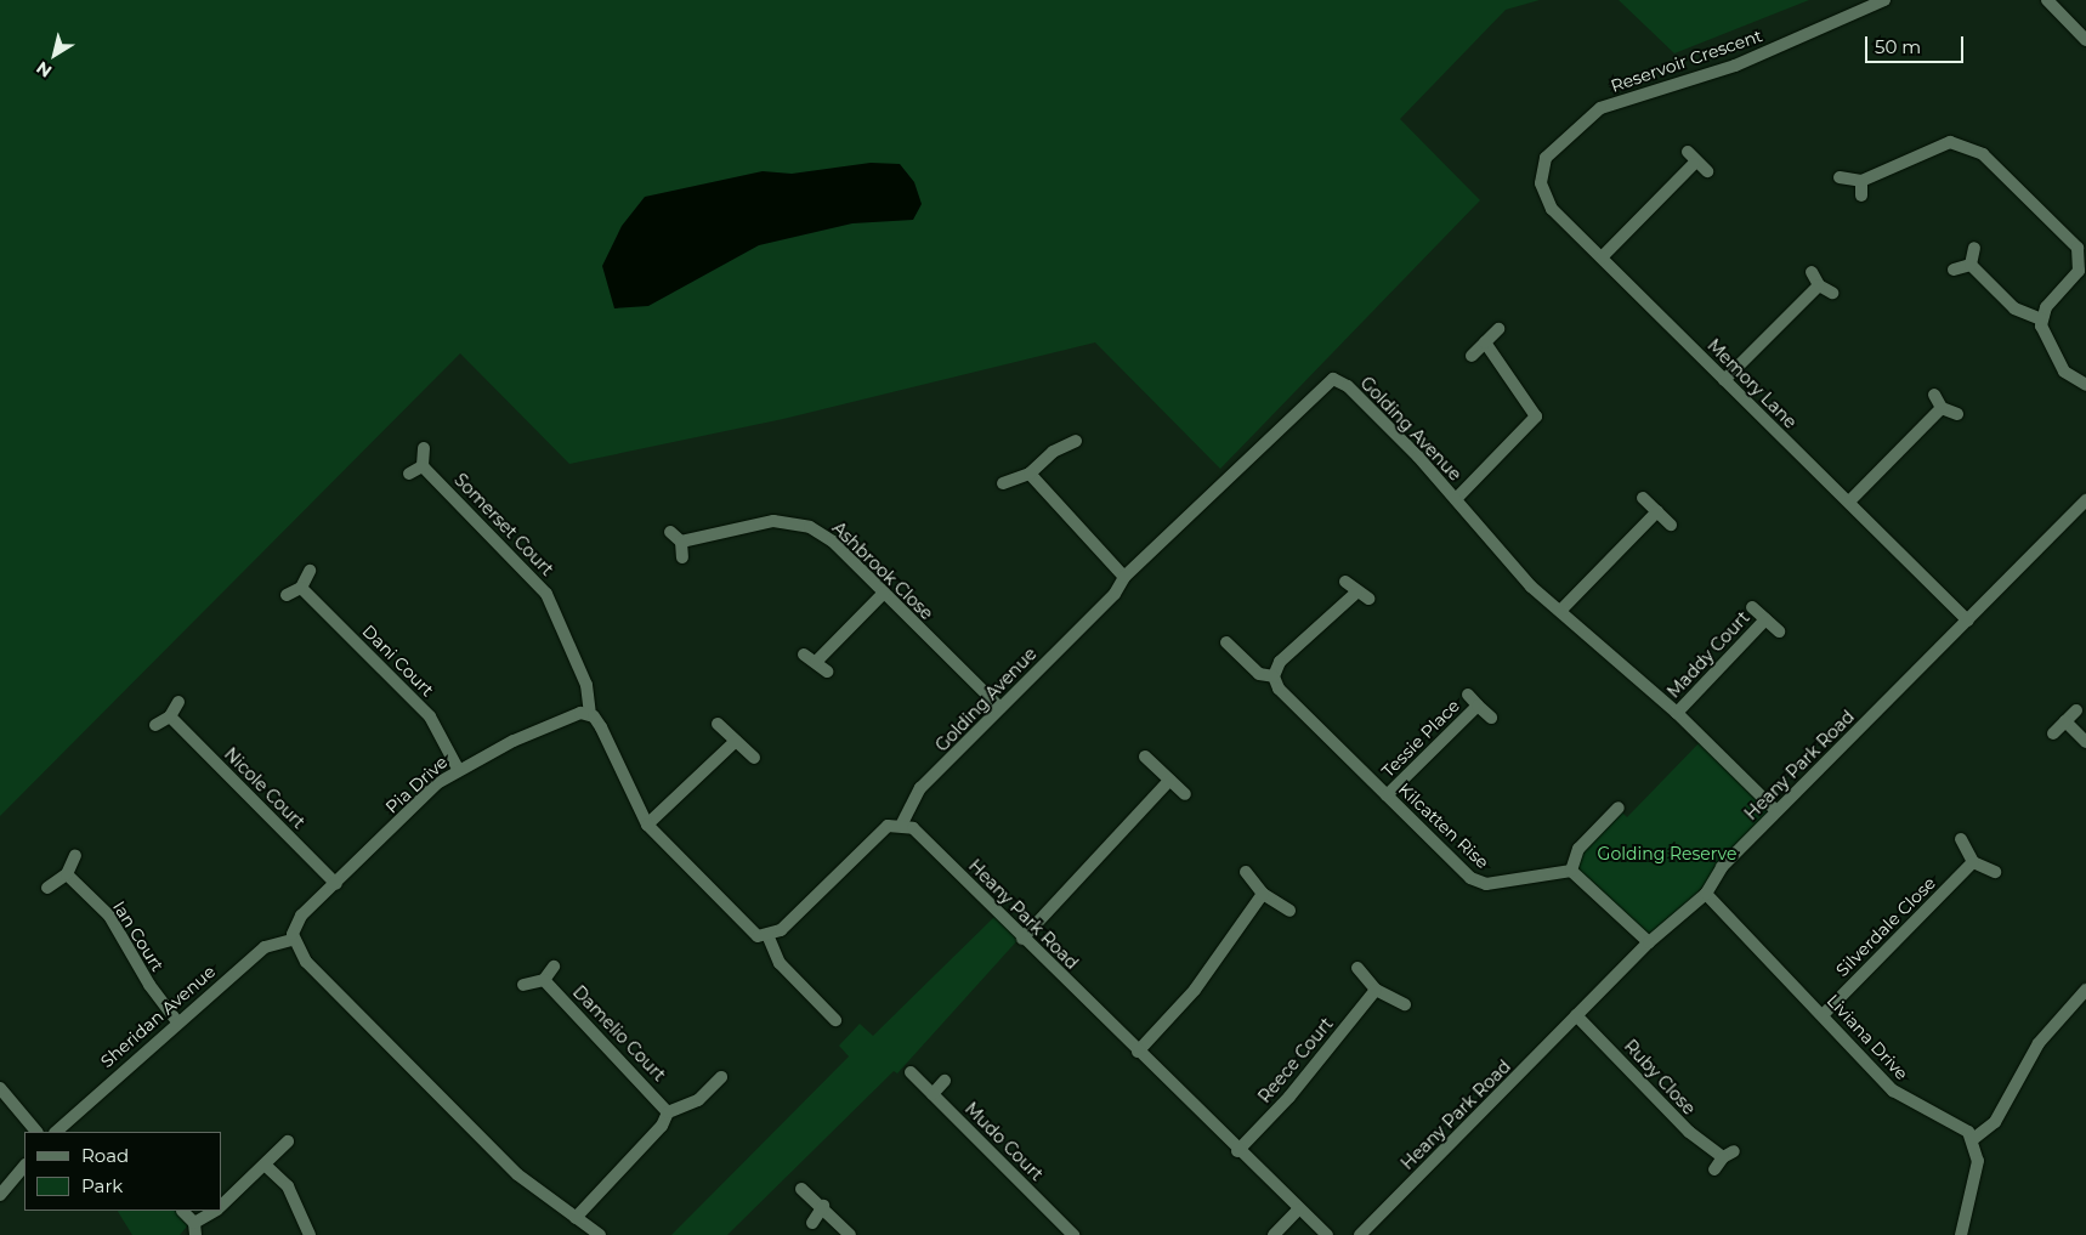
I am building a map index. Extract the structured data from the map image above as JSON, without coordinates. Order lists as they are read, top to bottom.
{
  "streets": {
    "street": [
      "Reservoir Crescent",
      "Memory Lane",
      "Golding Avenue",
      "Somerset Court",
      "Ashbrook Close",
      "Maddy Court",
      "Dani Court",
      "Tessie Place",
      "Heany Park Road",
      "Pia Drive",
      "Nicole Court",
      "Kilcatten Rise",
      "Silverdale Close",
      "Ian Court",
      "Sheridan Avenue",
      "Damelio Court",
      "Liviana Drive",
      "Reece Court",
      "Ruby Close",
      "Mudo Court"
    ]
  },
  "crossings": [
    ["Reservoir Crescent", "Memory Lane"],
    ["Memory Lane", "Heany Park Road"],
    ["Golding Avenue", "Ashbrook Close"],
    ["Golding Avenue", "Maddy Court"],
    ["Golding Avenue", "Heany Park Road"],
    ["Somerset Court", "Pia Drive"],
    ["Dani Court", "Pia Drive"],
    ["Tessie Place", "Kilcatten Rise"],
    ["Heany Park Road", "Liviana Drive"],
    ["Heany Park Road", "Reece Court"],
    ["Heany Park Road", "Ruby Close"],
    ["Pia Drive", "Nicole Court"],
    ["Pia Drive", "Sheridan Avenue"],
    ["Silverdale Close", "Liviana Drive"],
    ["Ian Court", "Sheridan Avenue"]
  ],
  "parks": ["Golding Reserve"],
  "legend": ["Road", "Park"],
  "scale_bar": "50 m",
  "north": "bottom left"
}
